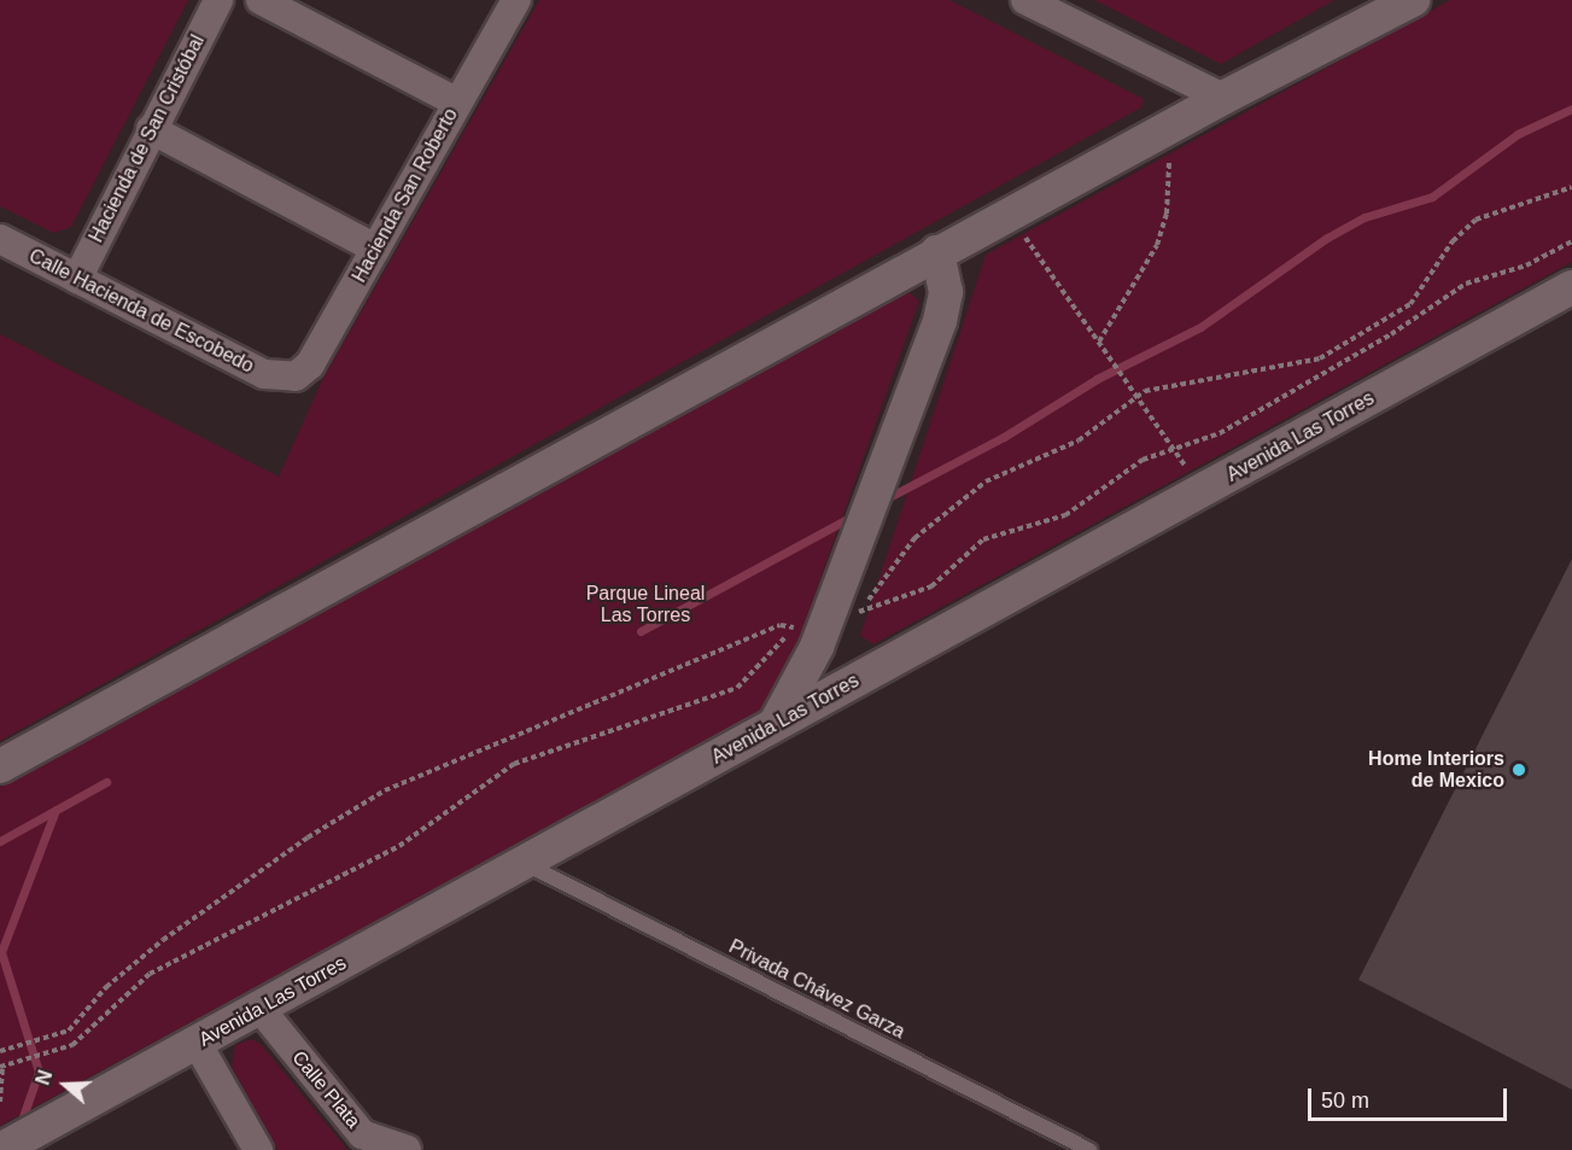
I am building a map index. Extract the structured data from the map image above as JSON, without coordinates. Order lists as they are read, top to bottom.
{
  "streets": {
    "street": [
      "Hacienda de San Cristóbal",
      "Hacienda San Roberto",
      "Calle Hacienda de Escobedo",
      "Avenida Las Torres",
      "Calle Plata"
    ],
    "lane": ["Privada Chávez Garza"]
  },
  "crossings": [
    ["Hacienda de San Cristóbal", "Calle Hacienda de Escobedo"],
    ["Hacienda San Roberto", "Calle Hacienda de Escobedo"],
    ["Avenida Las Torres", "Privada Chávez Garza"],
    ["Avenida Las Torres", "Calle Plata"]
  ],
  "parks": ["Parque Lineal Las Torres"],
  "places": ["Home Interiors de Mexico"],
  "scale_bar": "50 m",
  "north": "left"
}
